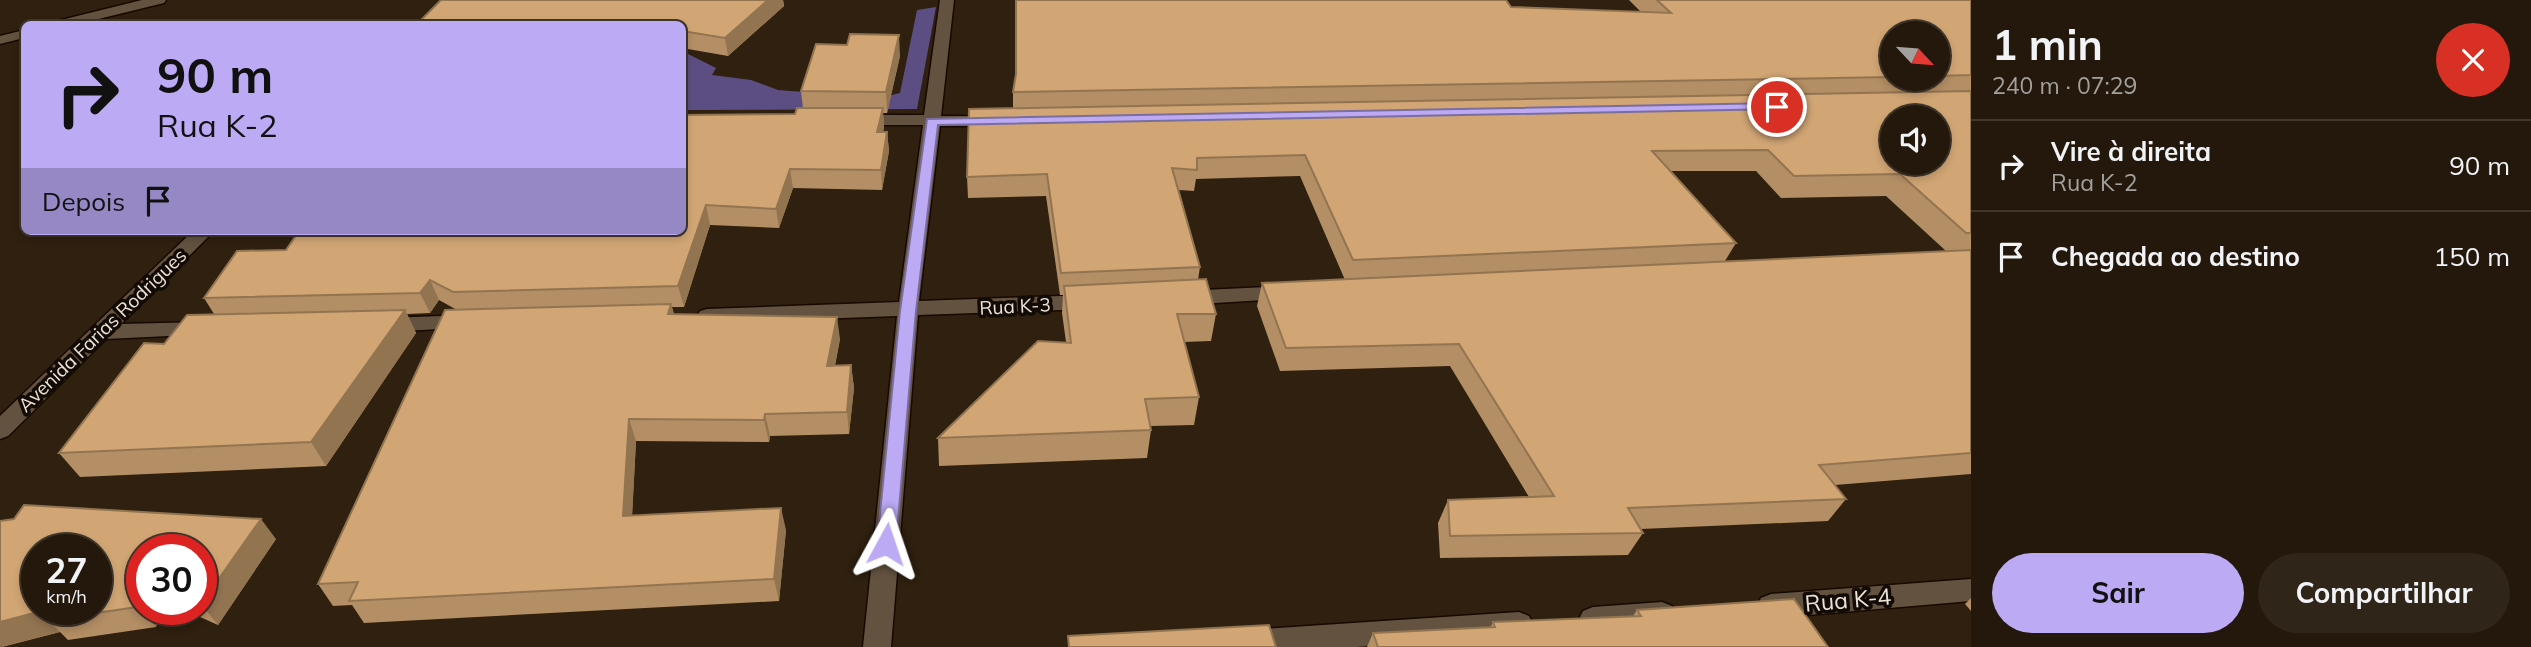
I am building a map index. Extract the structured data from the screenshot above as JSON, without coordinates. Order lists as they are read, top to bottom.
{
  "streets": {
    "street": ["Rua K-3", "Avenida Farias Rodrigues", "Rua K-4"]
  },
  "north": "bottom right",
  "page": {
    "heading": ["1 min", "240 m · 07:29"],
    "turn": ["90 m", "Rua K-2"],
    "list": [
      {
        "name": "Vire à direita",
        "note": "Rua K-2",
        "value": "90 m"
      },
      {
        "name": "Chegada ao destino",
        "value": "150 m"
      }
    ],
    "then": "Depois",
    "speed": "27 km/h",
    "limit": "30",
    "buttons": ["Sair", "Compartilhar"]
  }
}
